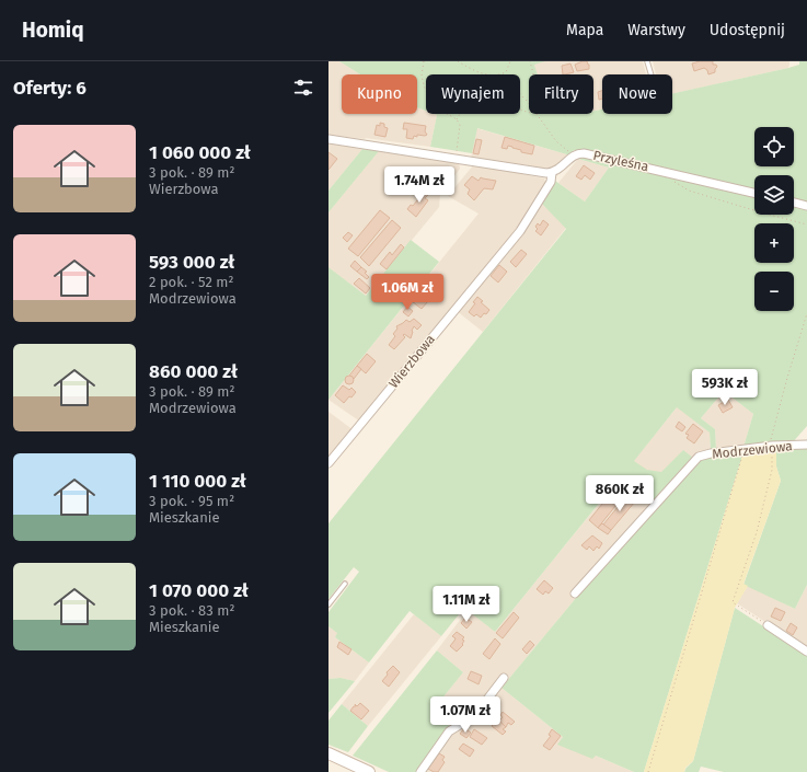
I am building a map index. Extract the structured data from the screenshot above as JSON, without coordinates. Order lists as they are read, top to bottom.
{
  "streets": {
    "street": ["Przyleśna", "Wierzbowa", "Modrzewiowa"]
  },
  "crossings": [
    ["Przyleśna", "Wierzbowa"]
  ],
  "page": {
    "header": "Homiq",
    "nav": ["Mapa", "Warstwy", "Udostępnij"],
    "heading": "Oferty: 6",
    "chip": [
      "Kupno",
      "Wynajem",
      "Filtry",
      "Nowe"
    ],
    "list": [
      {
        "name": "1 060 000 zł",
        "note": "3 pok. · 89 m² · Wierzbowa"
      },
      {
        "name": "593 000 zł",
        "note": "2 pok. · 52 m² · Modrzewiowa"
      },
      {
        "name": "860 000 zł",
        "note": "3 pok. · 89 m² · Modrzewiowa"
      },
      {
        "name": "1 110 000 zł",
        "note": "3 pok. · 95 m² · Mieszkanie"
      },
      {
        "name": "1 070 000 zł",
        "note": "3 pok. · 83 m² · Mieszkanie"
      }
    ],
    "map_buttons": ["+", "−"],
    "price": [
      "1.74M zł",
      "1.06M zł",
      "593K zł",
      "860K zł",
      "1.11M zł",
      "1.07M zł"
    ]
  }
}
